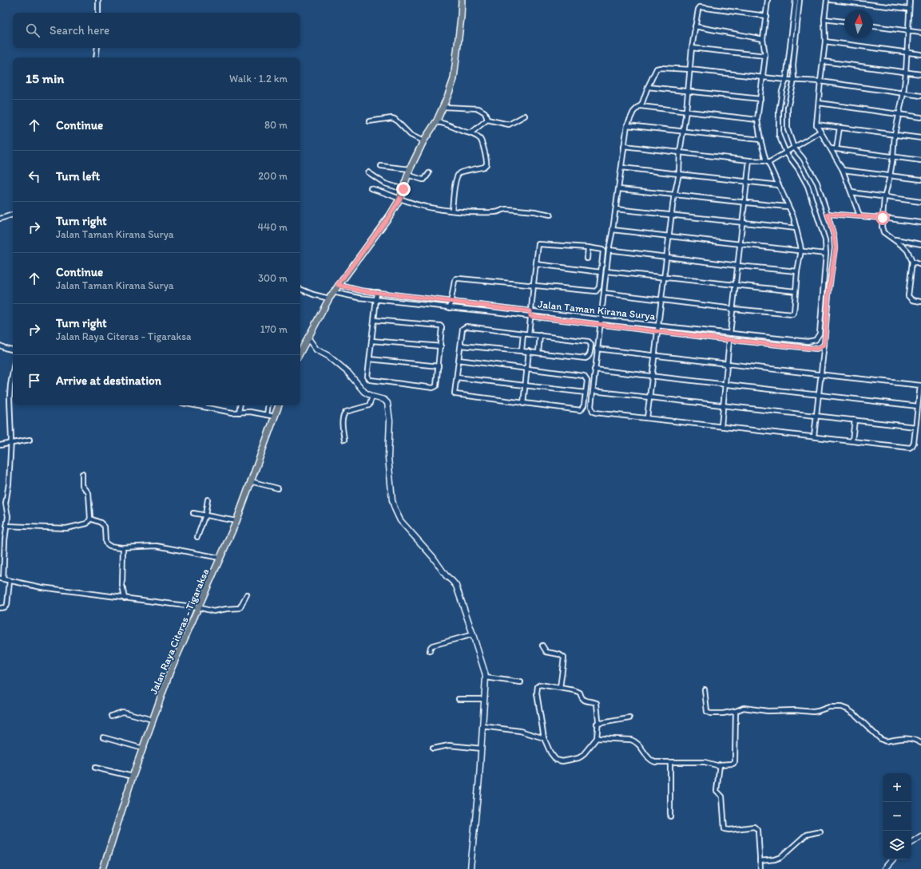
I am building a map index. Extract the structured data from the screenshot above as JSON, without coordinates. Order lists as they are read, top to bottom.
{
  "streets": {
    "main road": ["Jalan Raya Citeras - Tigaraksa"],
    "street": ["Jalan Taman Kirana Surya"]
  },
  "north": "top",
  "page": {
    "search": "Search here",
    "heading": ["15 min", "Walk · 1.2 km"],
    "list": [
      ["Continue", "80 m"],
      ["Turn left", "200 m"],
      ["Turn right", "Jalan Taman Kirana Surya", "440 m"],
      ["Continue", "Jalan Taman Kirana Surya", "300 m"],
      ["Turn right", "Jalan Raya Citeras - Tigaraksa", "170 m"],
      "Arrive at destination"
    ],
    "map_buttons": ["+", "−"]
  }
}
